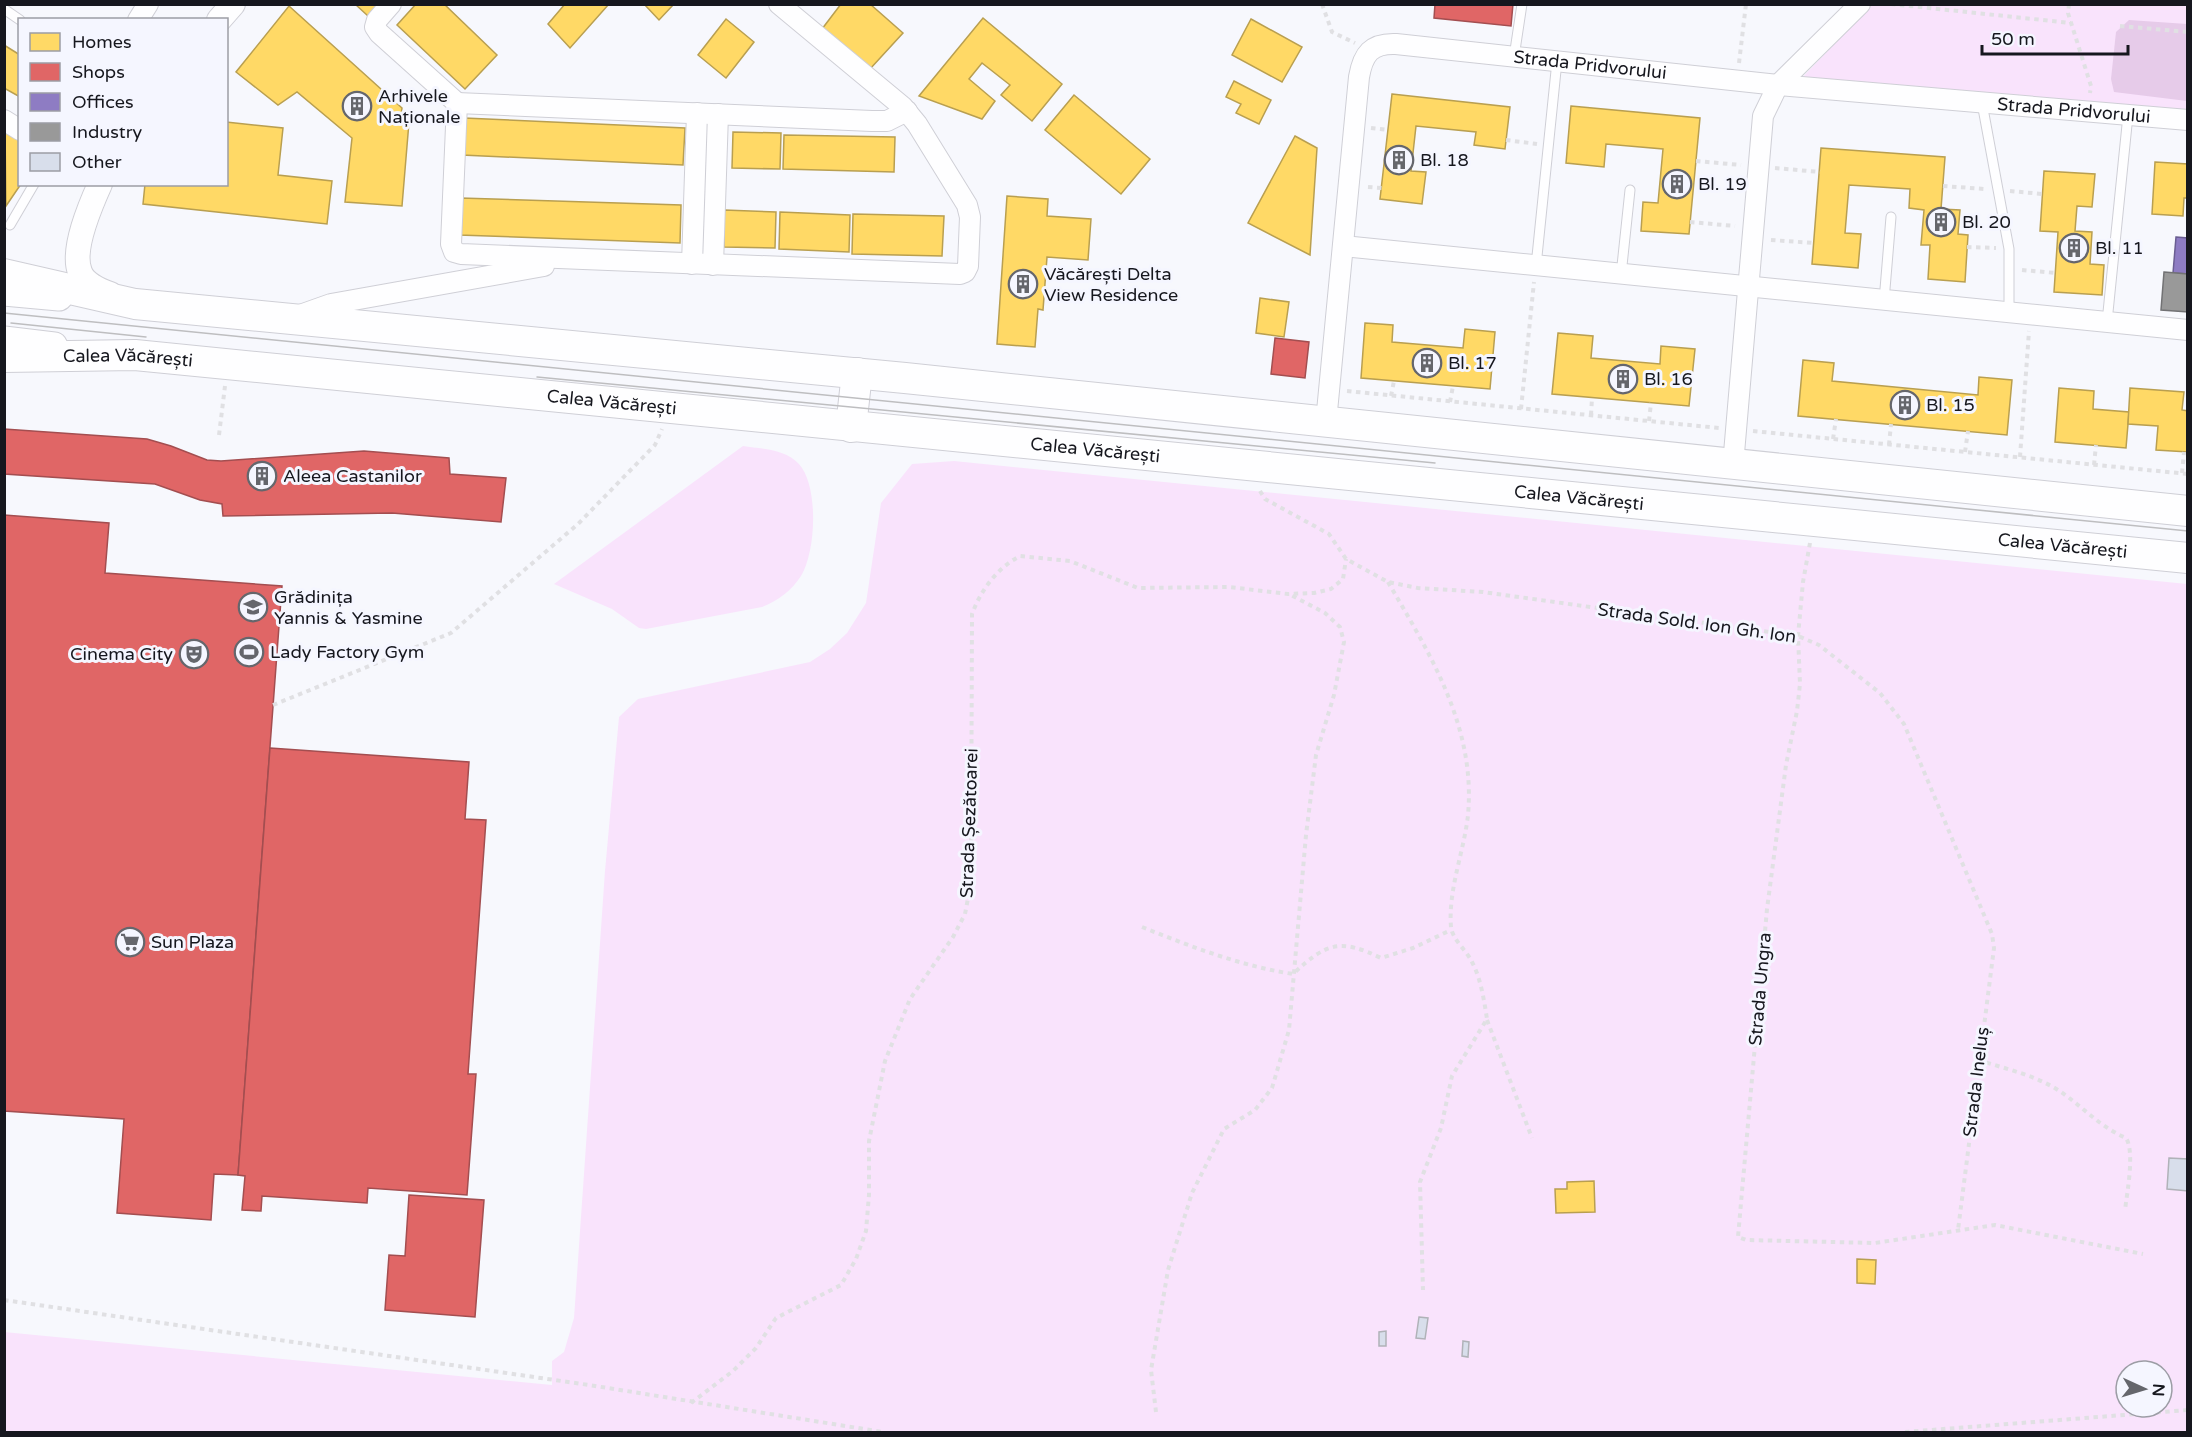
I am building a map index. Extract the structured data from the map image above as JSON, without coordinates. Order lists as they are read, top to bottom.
{
  "streets": {
    "main road": ["Calea Văcărești"],
    "street": ["Strada Pridvorului"],
    "path": [
      "Strada Sold. Ion Gh. Ion",
      "Strada Șezătoarei",
      "Strada Ungra",
      "Strada Ineluș"
    ]
  },
  "crossings": [
    ["Calea Văcărești", "Strada Ungra"],
    ["Strada Sold. Ion Gh. Ion", "Strada Ungra"],
    ["Strada Sold. Ion Gh. Ion", "Strada Ineluș"],
    ["Strada Ungra", "Strada Ineluș"]
  ],
  "places": {
    "building": [
      "Arhivele Naționale",
      "Bl. 18",
      "Bl. 19",
      "Bl. 20",
      "Bl. 11",
      "Văcărești Delta View Residence",
      "Bl. 17",
      "Bl. 16",
      "Bl. 15",
      "Aleea Castanilor"
    ],
    "school or university": ["Grădinița Yannis & Yasmine"],
    "sports": ["Lady Factory Gym"],
    "theatre": ["Cinema City"],
    "supermarket": ["Sun Plaza"]
  },
  "legend": [
    "Homes",
    "Shops",
    "Offices",
    "Industry",
    "Other"
  ],
  "scale_bar": "50 m",
  "north": "right"
}
